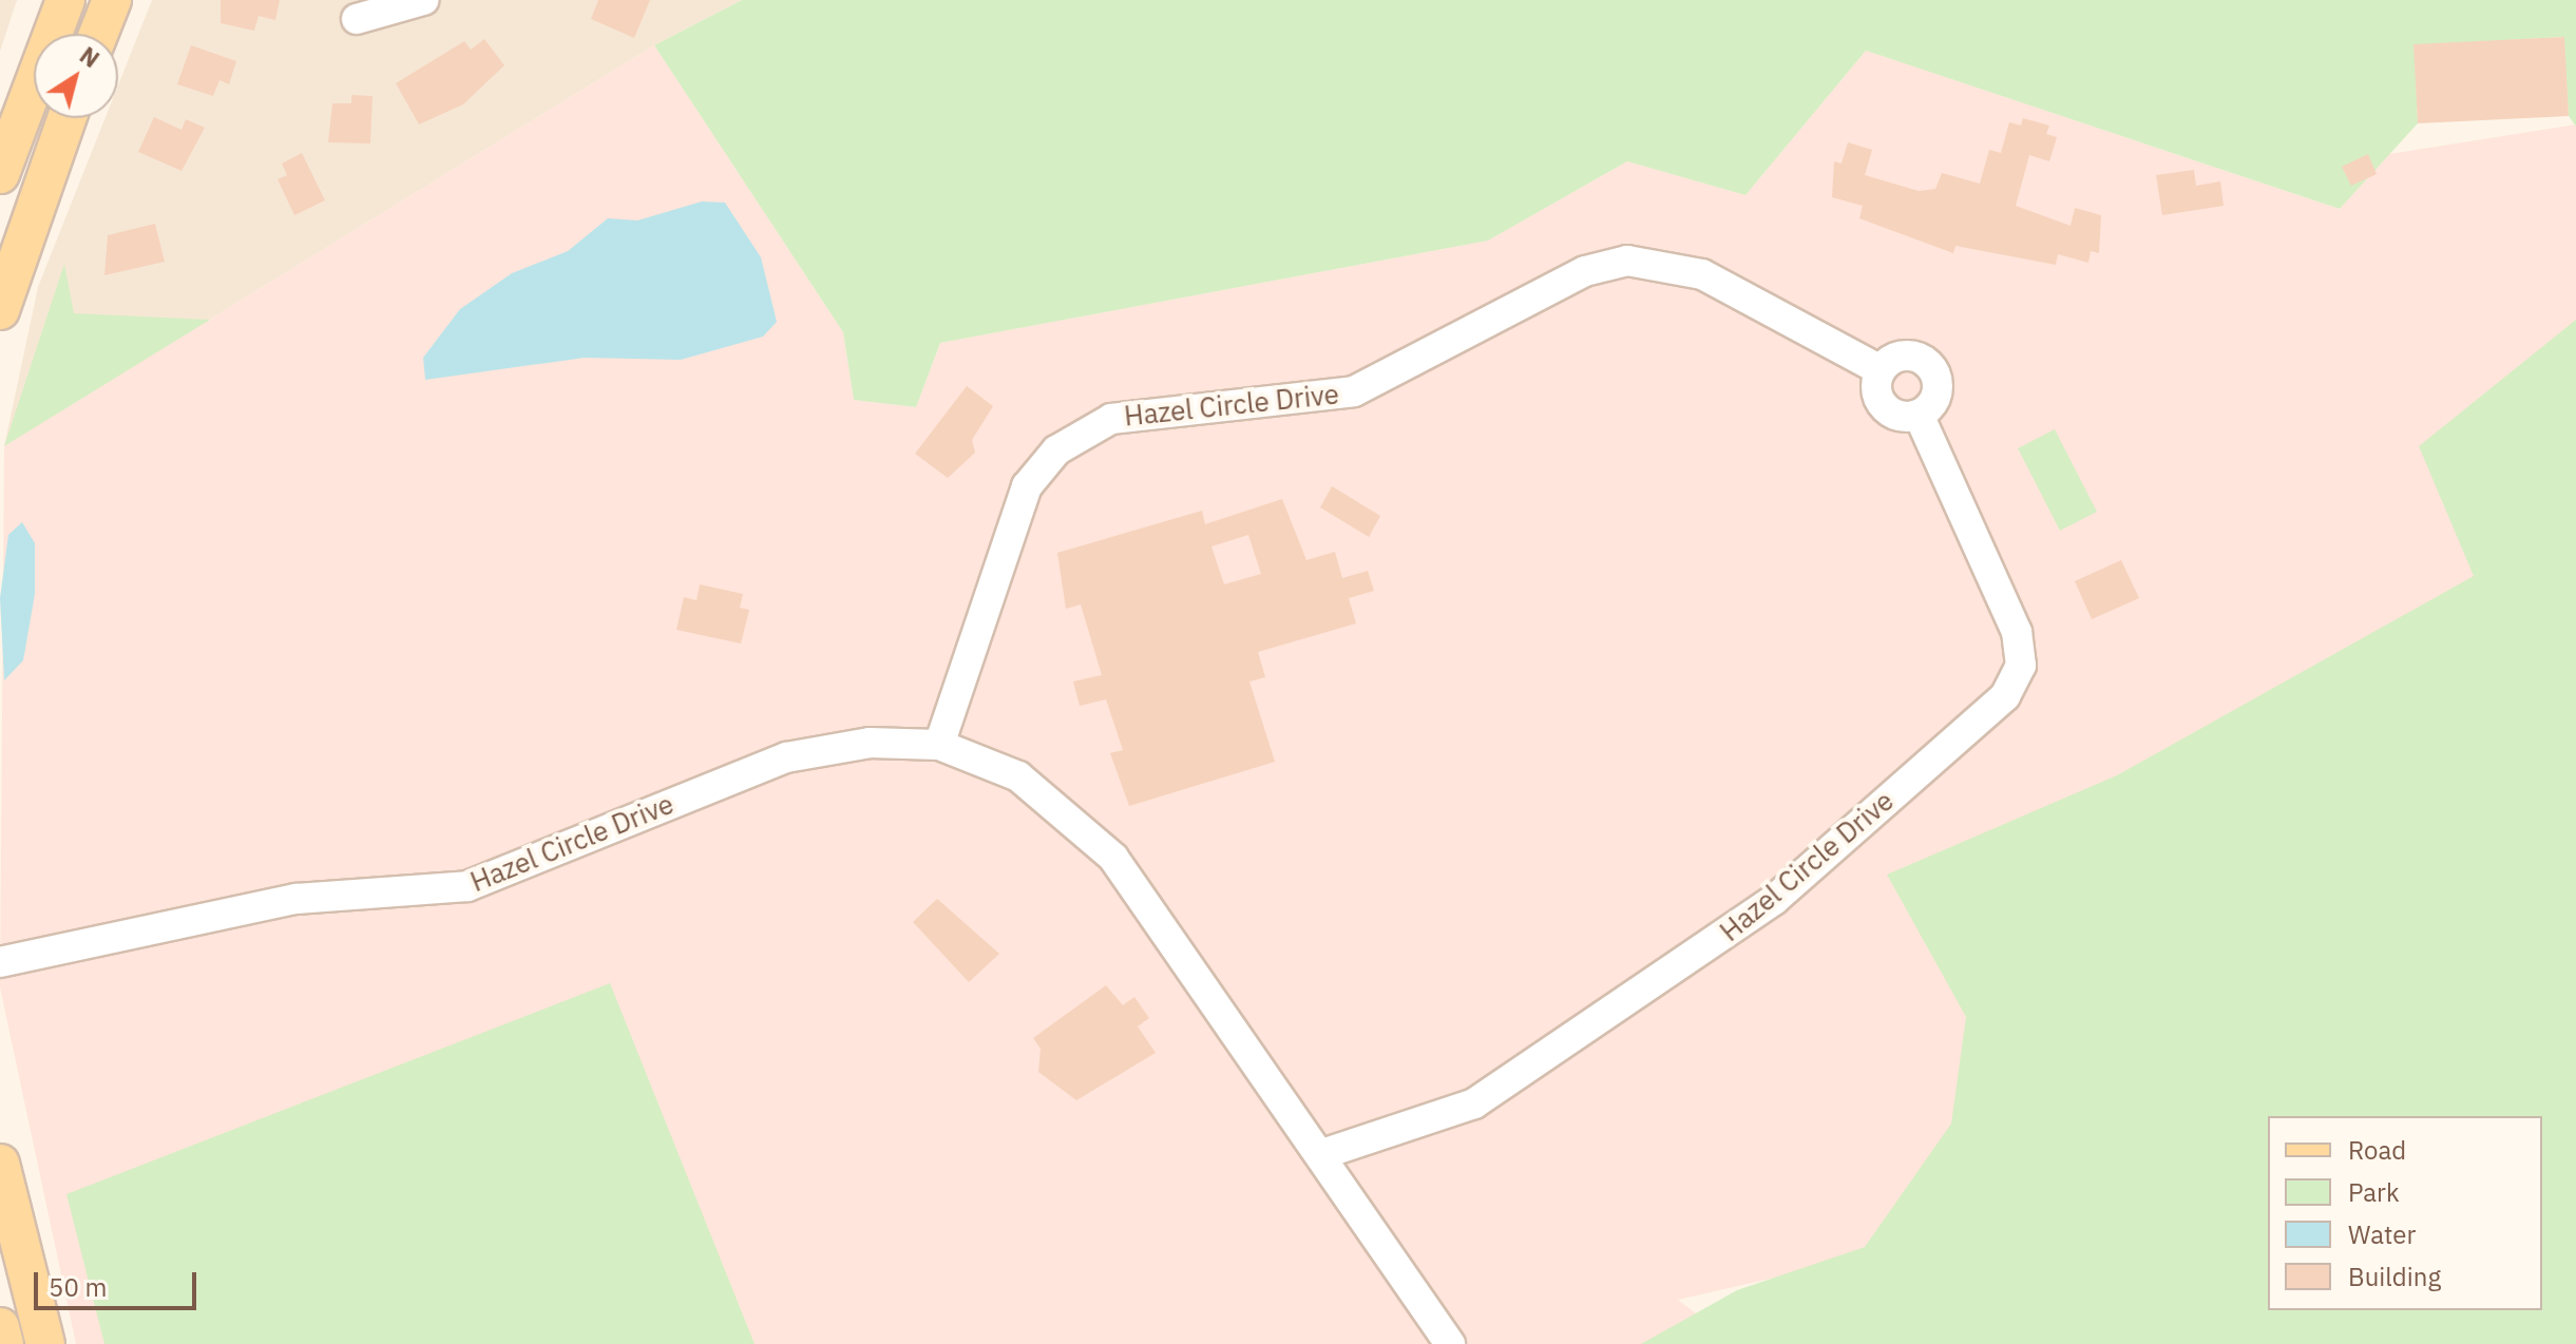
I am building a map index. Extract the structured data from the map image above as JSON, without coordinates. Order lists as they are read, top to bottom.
{
  "streets": {
    "street": ["Hazel Circle Drive"]
  },
  "legend": [
    "Road",
    "Park",
    "Water",
    "Building"
  ],
  "scale_bar": "50 m",
  "north": "top right"
}
